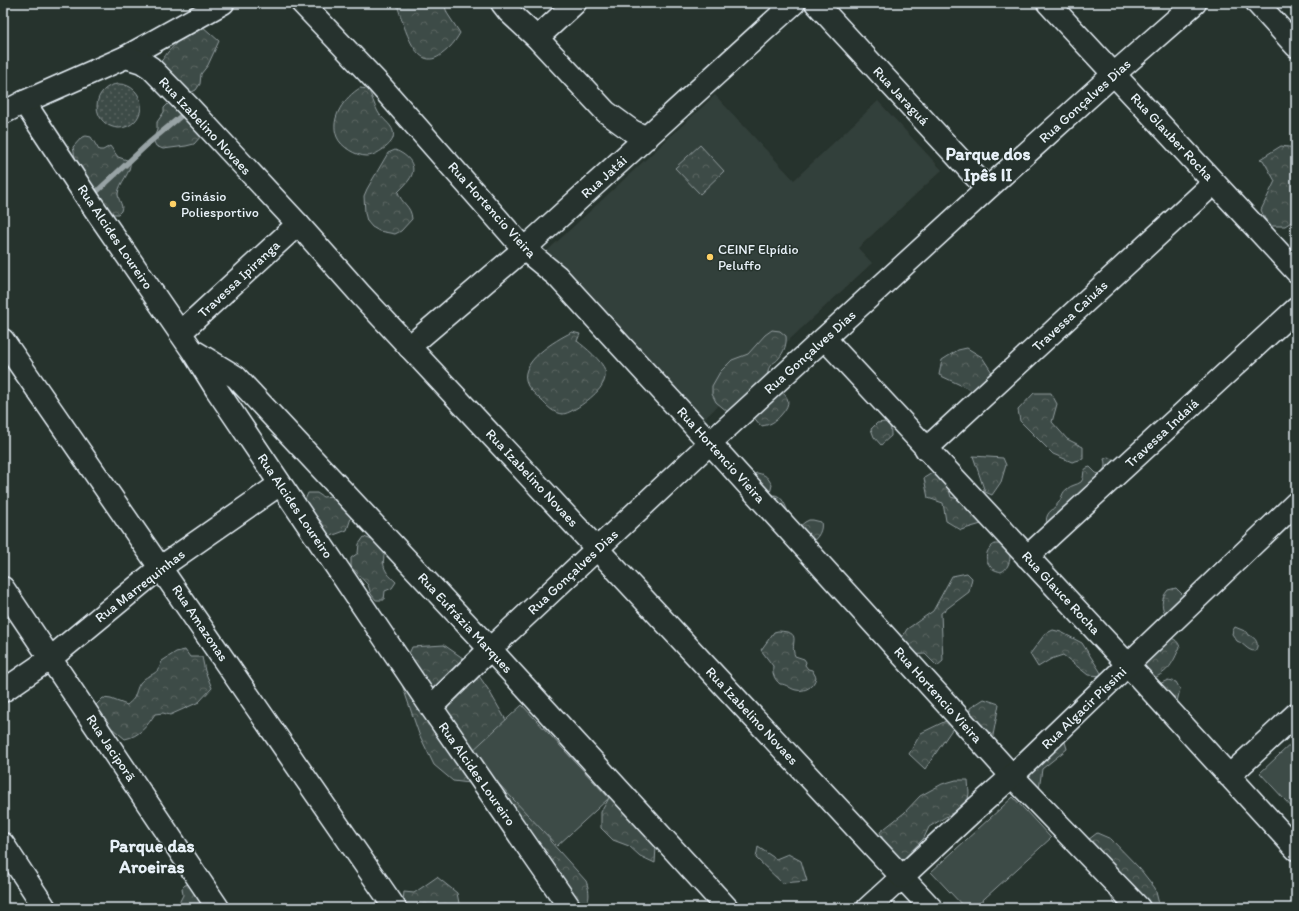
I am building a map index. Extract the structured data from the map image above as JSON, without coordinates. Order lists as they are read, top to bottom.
{
  "streets": {
    "street": [
      "Rua Jaraguá",
      "Rua Gonçalves Dias",
      "Rua Izabelino Novaes",
      "Rua Glauber Rocha",
      "Rua Jatái",
      "Rua Hortencio Vieira",
      "Rua Alcides Loureiro",
      "Travessa Ipiranga",
      "Travessa Caiuás",
      "Travessa Indaiá",
      "Rua Marrequinhas",
      "Rua Glauce Rocha",
      "Rua Amazonas",
      "Rua Eufrázia Marques",
      "Rua Algacir Pissini",
      "Rua Jaciporã"
    ]
  },
  "crossings": [
    ["Rua Jaraguá", "Rua Gonçalves Dias"],
    ["Rua Gonçalves Dias", "Rua Izabelino Novaes"],
    ["Rua Gonçalves Dias", "Rua Glauber Rocha"],
    ["Rua Gonçalves Dias", "Rua Hortencio Vieira"],
    ["Rua Gonçalves Dias", "Rua Alcides Loureiro"],
    ["Rua Gonçalves Dias", "Rua Glauce Rocha"],
    ["Rua Gonçalves Dias", "Rua Eufrázia Marques"],
    ["Rua Izabelino Novaes", "Rua Jatái"],
    ["Rua Izabelino Novaes", "Travessa Ipiranga"],
    ["Rua Izabelino Novaes", "Rua Algacir Pissini"],
    ["Rua Glauber Rocha", "Travessa Caiuás"],
    ["Rua Jatái", "Rua Hortencio Vieira"],
    ["Rua Hortencio Vieira", "Rua Algacir Pissini"],
    ["Rua Alcides Loureiro", "Travessa Ipiranga"],
    ["Rua Alcides Loureiro", "Rua Marrequinhas"],
    ["Rua Alcides Loureiro", "Rua Eufrázia Marques"],
    ["Travessa Ipiranga", "Rua Eufrázia Marques"],
    ["Travessa Caiuás", "Rua Glauce Rocha"],
    ["Travessa Indaiá", "Rua Glauce Rocha"],
    ["Rua Marrequinhas", "Rua Amazonas"],
    ["Rua Marrequinhas", "Rua Jaciporã"],
    ["Rua Glauce Rocha", "Rua Algacir Pissini"]
  ],
  "districts": ["Parque dos Ipês II", "Parque das Aroeiras"],
  "places": ["Ginásio Poliesportivo", "CEINF Elpídio Peluffo"]
}
